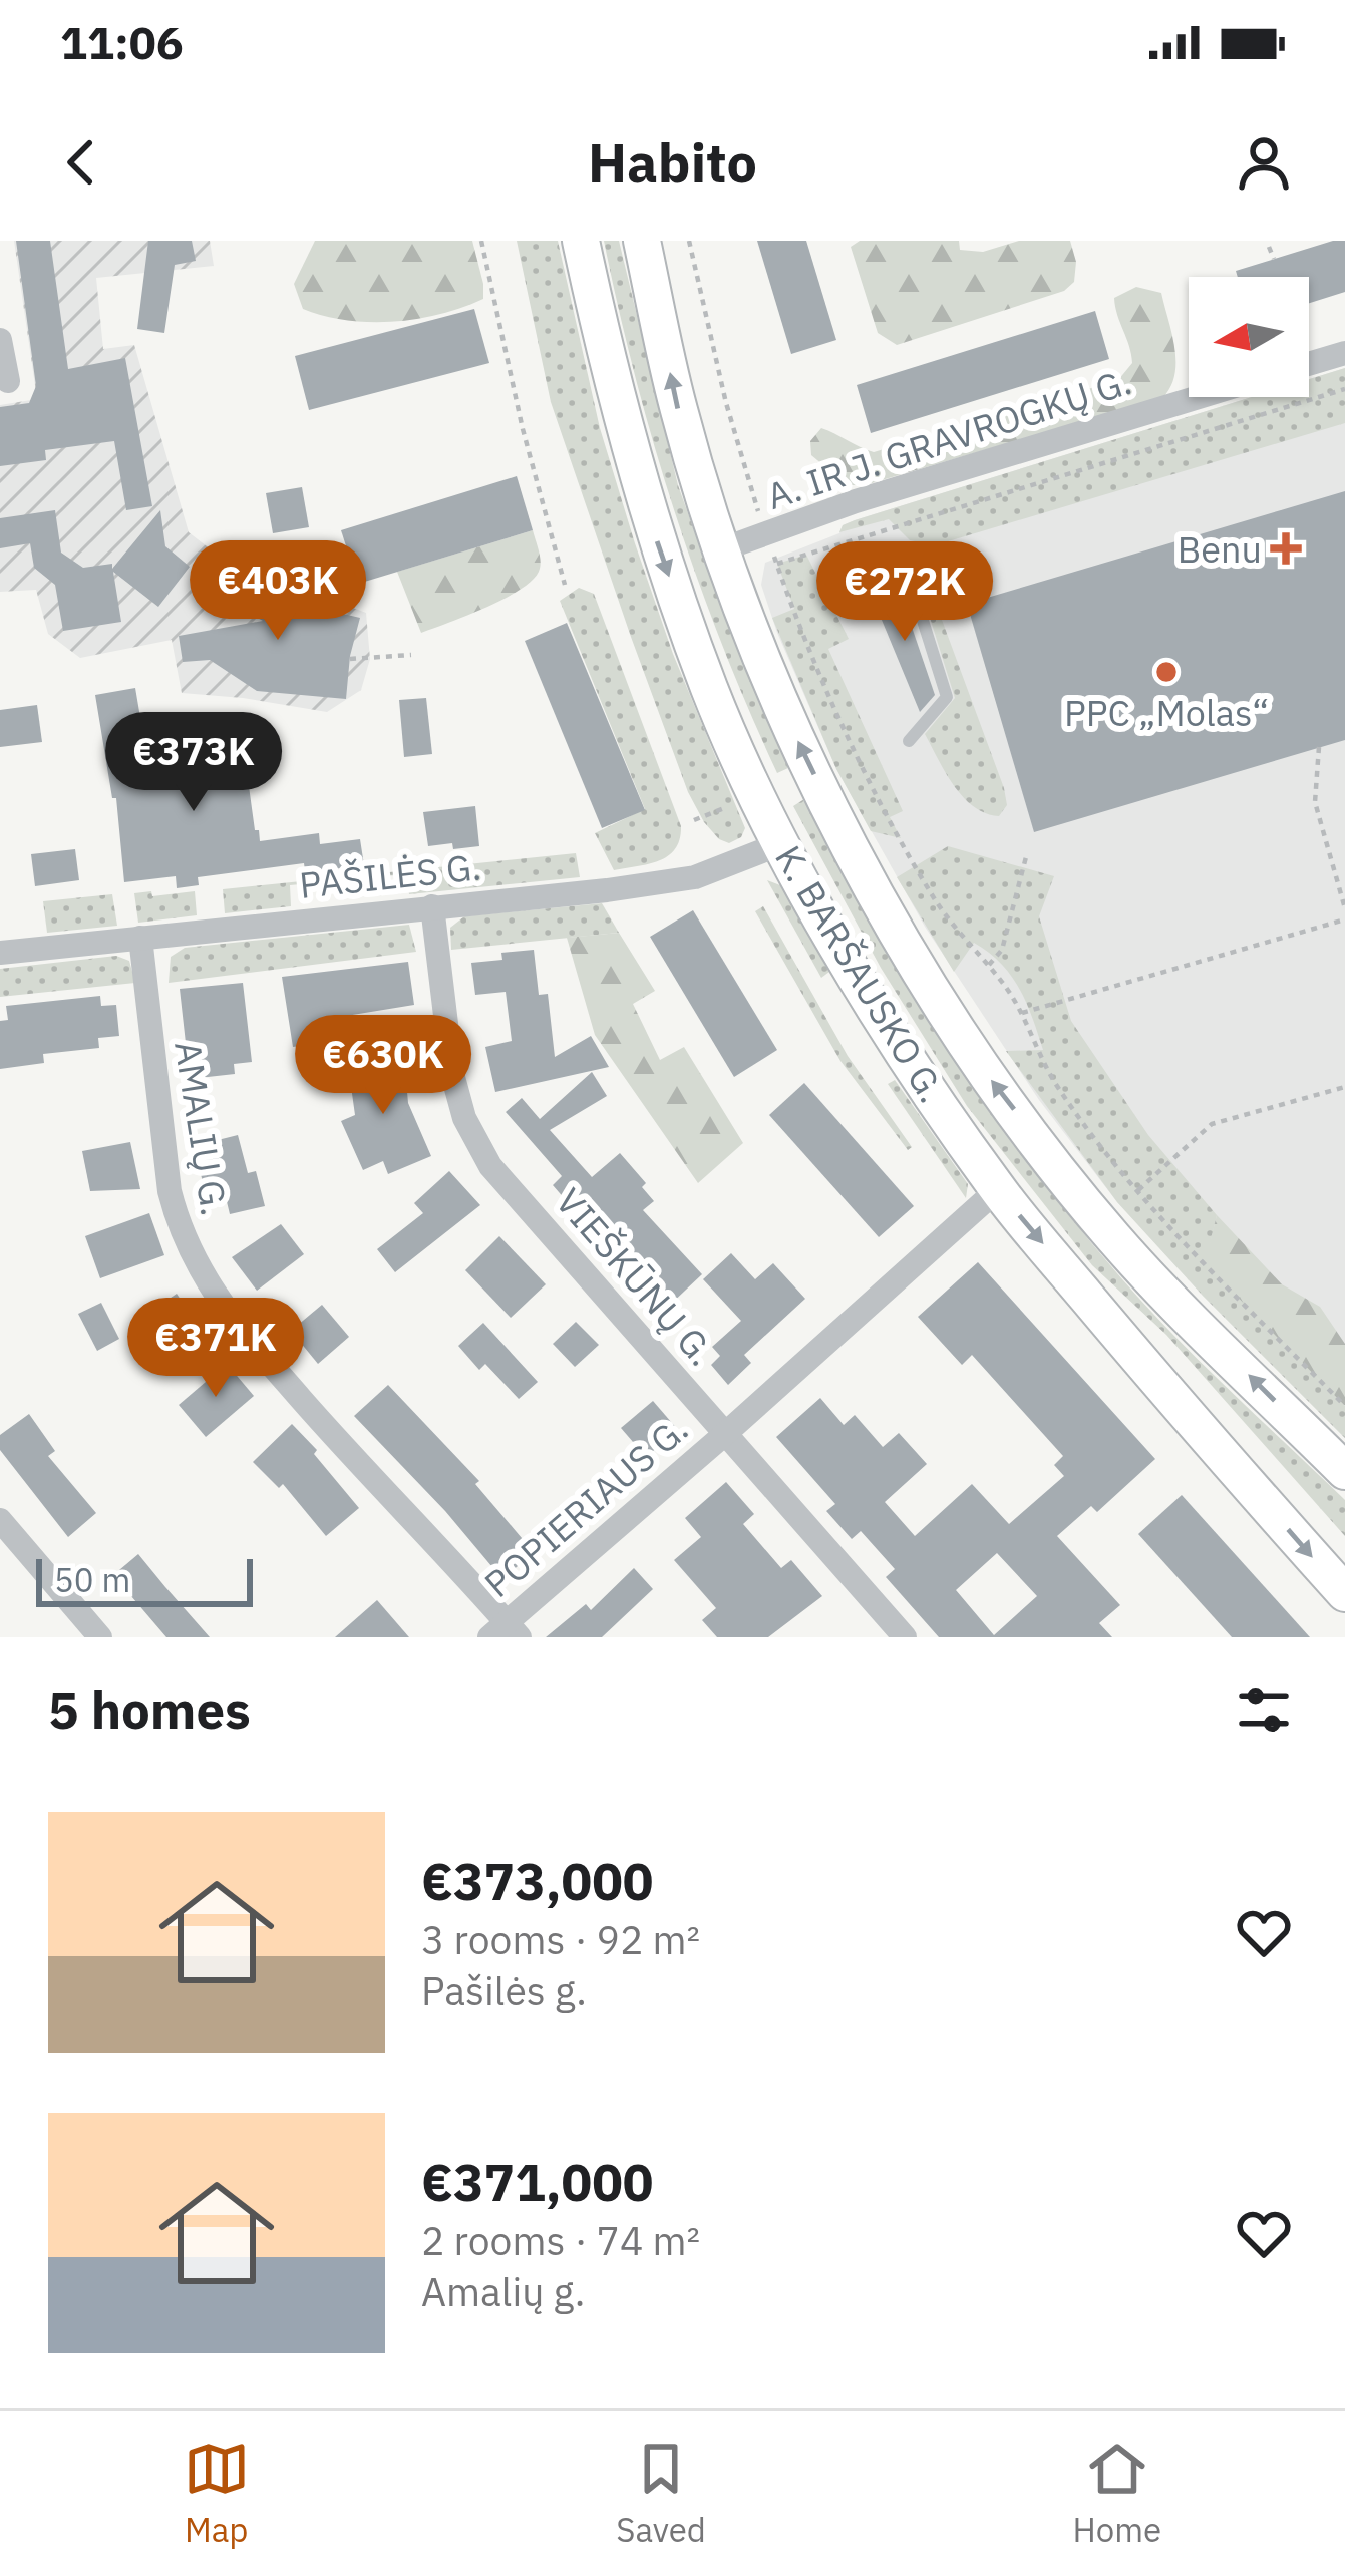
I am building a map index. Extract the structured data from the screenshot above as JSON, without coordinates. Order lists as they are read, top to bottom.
{
  "streets": {
    "main road": ["K. BARŠAUSKO G."],
    "street": [
      "A. IR J. GRAVROGKŲ G.",
      "PAŠILĖS G.",
      "AMALIŲ G.",
      "VIEŠKŪNŲ G.",
      "POPIERIAUS G."
    ]
  },
  "crossings": [
    ["A. IR J. GRAVROGKŲ G.", "K. BARŠAUSKO G."],
    ["PAŠILĖS G.", "K. BARŠAUSKO G."],
    ["PAŠILĖS G.", "AMALIŲ G."],
    ["PAŠILĖS G.", "VIEŠKŪNŲ G."],
    ["K. BARŠAUSKO G.", "POPIERIAUS G."],
    ["AMALIŲ G.", "POPIERIAUS G."],
    ["VIEŠKŪNŲ G.", "POPIERIAUS G."]
  ],
  "places": {
    "health": ["Benu"],
    "other": ["PPC „Molas“"]
  },
  "scale_bar": "50 m",
  "north": "left",
  "page": {
    "status": "11:06",
    "header": "Habito",
    "price": [
      "€403K",
      "€272K",
      "€373K",
      "€630K",
      "€371K"
    ],
    "scale": "50 m",
    "heading": "5 homes",
    "list": [
      {
        "name": "€373,000",
        "note": "3 rooms · 92 m² · Pašilės g."
      },
      {
        "name": "€371,000",
        "note": "2 rooms · 74 m² · Amalių g."
      }
    ],
    "tabs": ["Map", "Saved", "Home"]
  }
}
